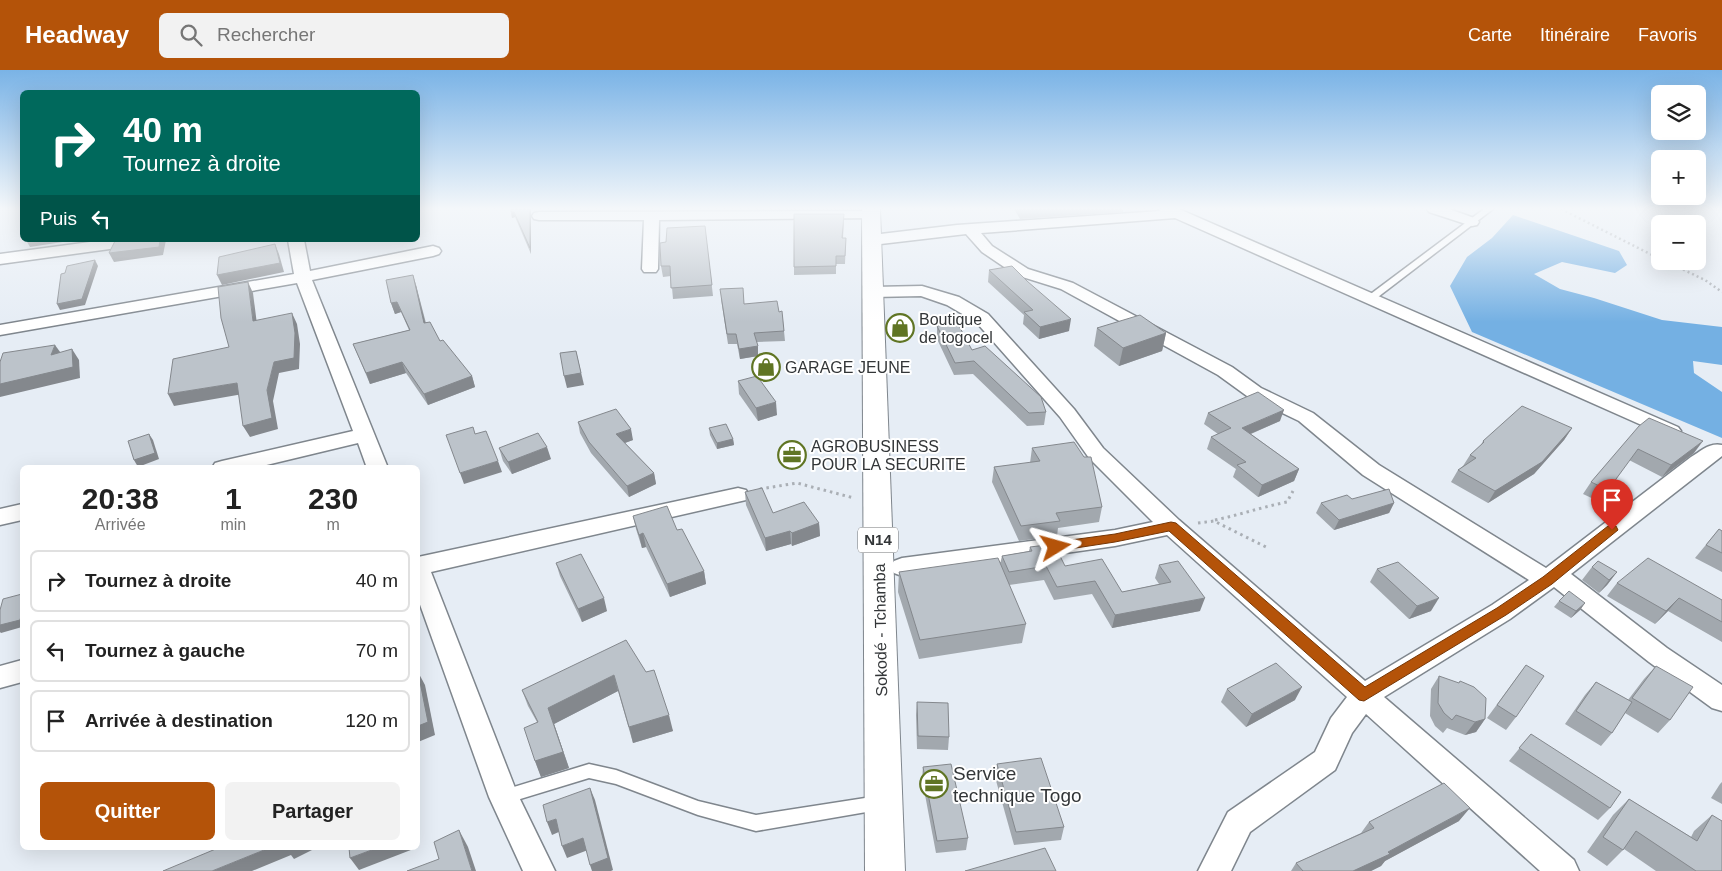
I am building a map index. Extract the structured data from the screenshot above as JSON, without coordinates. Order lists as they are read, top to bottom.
{
  "streets": {
    "main road": ["N14", "Sokodé - Tchamba"]
  },
  "places": {
    "shop": ["Boutique de togocel", "GARAGE JEUNE"],
    "office": ["AGROBUSINESS POUR LA SECURITE", "Service technique Togo"]
  },
  "page": {
    "header": "Headway",
    "search": "Rechercher",
    "nav": ["Carte", "Itinéraire", "Favoris"],
    "map_buttons": ["+", "−"],
    "turn": ["40 m", "Tournez à droite"],
    "then": "Puis",
    "eta": [
      "20:38",
      "Arrivée",
      "1",
      "min",
      "230",
      "m"
    ],
    "list": [
      {
        "name": "Tournez à droite",
        "value": "40 m"
      },
      {
        "name": "Tournez à gauche",
        "value": "70 m"
      },
      {
        "name": "Arrivée à destination",
        "value": "120 m"
      }
    ],
    "buttons": ["Quitter", "Partager"]
  }
}
